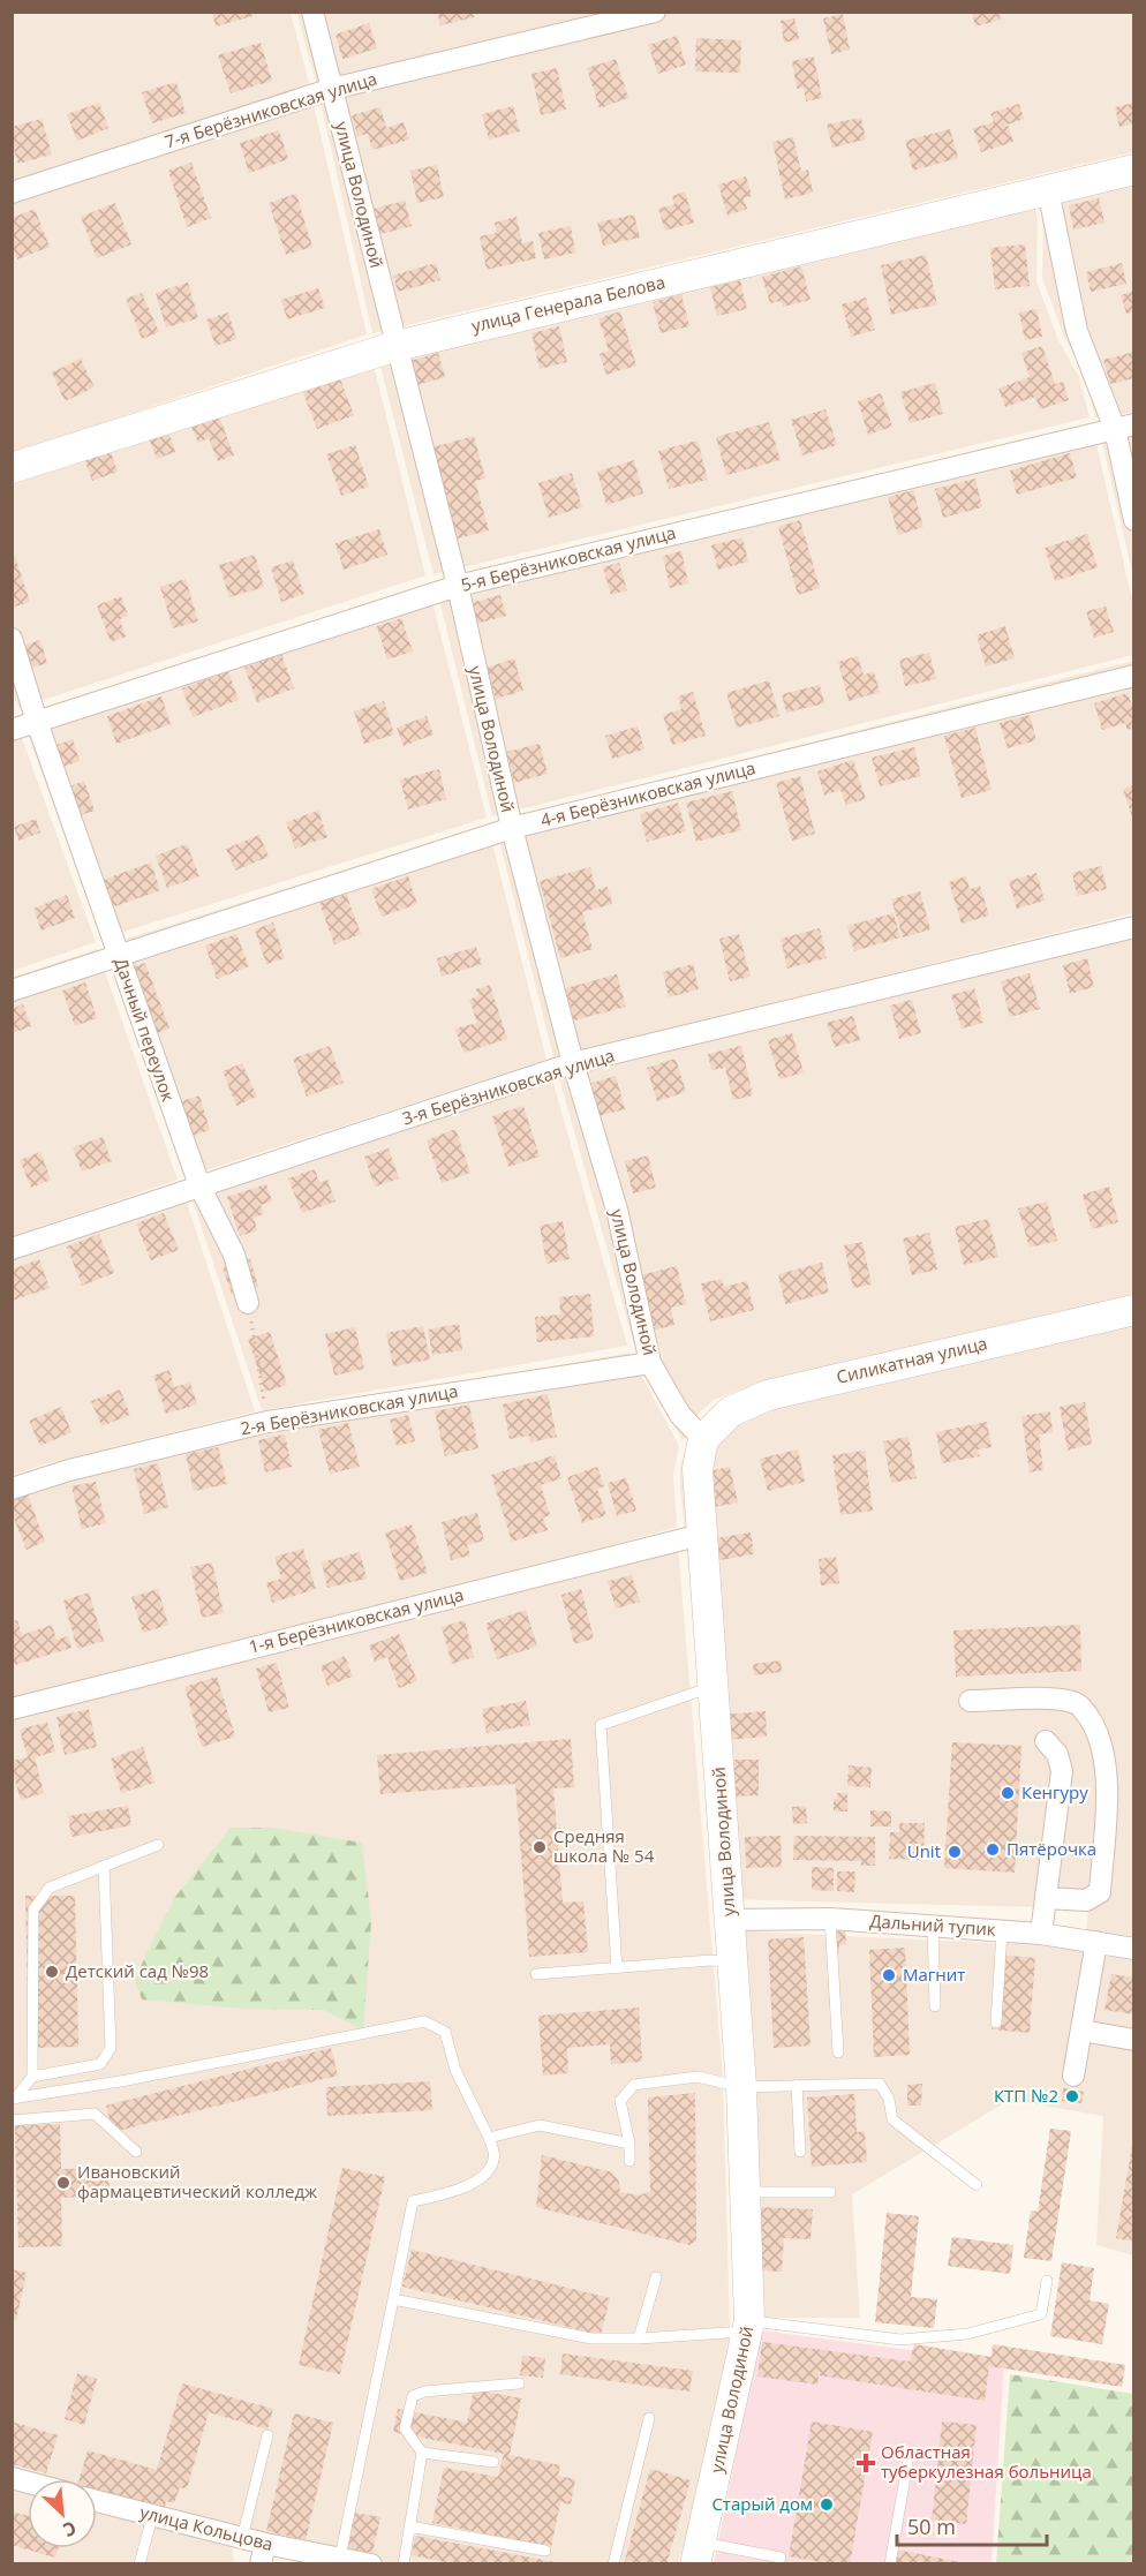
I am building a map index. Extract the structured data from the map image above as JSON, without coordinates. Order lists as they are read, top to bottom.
{
  "streets": {
    "street": [
      "7-я Берёзниковская улица",
      "улица Володиной",
      "улица Генерала Белова",
      "5-я Берёзниковская улица",
      "4-я Берёзниковская улица",
      "Дачный переулок",
      "3-я Берёзниковская улица",
      "Силикатная улица",
      "2-я Берёзниковская улица",
      "1-я Берёзниковская улица",
      "Дальний тупик",
      "улица Кольцова"
    ]
  },
  "crossings": [
    ["7-я Берёзниковская улица", "улица Володиной"],
    ["улица Володиной", "улица Генерала Белова"],
    ["улица Володиной", "5-я Берёзниковская улица"],
    ["улица Володиной", "4-я Берёзниковская улица"],
    ["улица Володиной", "3-я Берёзниковская улица"],
    ["улица Володиной", "Силикатная улица"],
    ["улица Володиной", "2-я Берёзниковская улица"],
    ["улица Володиной", "1-я Берёзниковская улица"],
    ["улица Володиной", "Дальний тупик"],
    ["5-я Берёзниковская улица", "Дачный переулок"],
    ["4-я Берёзниковская улица", "Дачный переулок"],
    ["Дачный переулок", "3-я Берёзниковская улица"]
  ],
  "places": {
    "other": [
      "Кенгуру",
      "Средняя школа № 54",
      "Пятёрочка",
      "Unit",
      "Детский сад №98",
      "Магнит",
      "КТП №2",
      "Ивановский фармацевтический колледж",
      "Старый дом"
    ],
    "health": ["Областная туберкулезная больница"]
  },
  "scale_bar": "50 m",
  "north": "bottom right"
}
